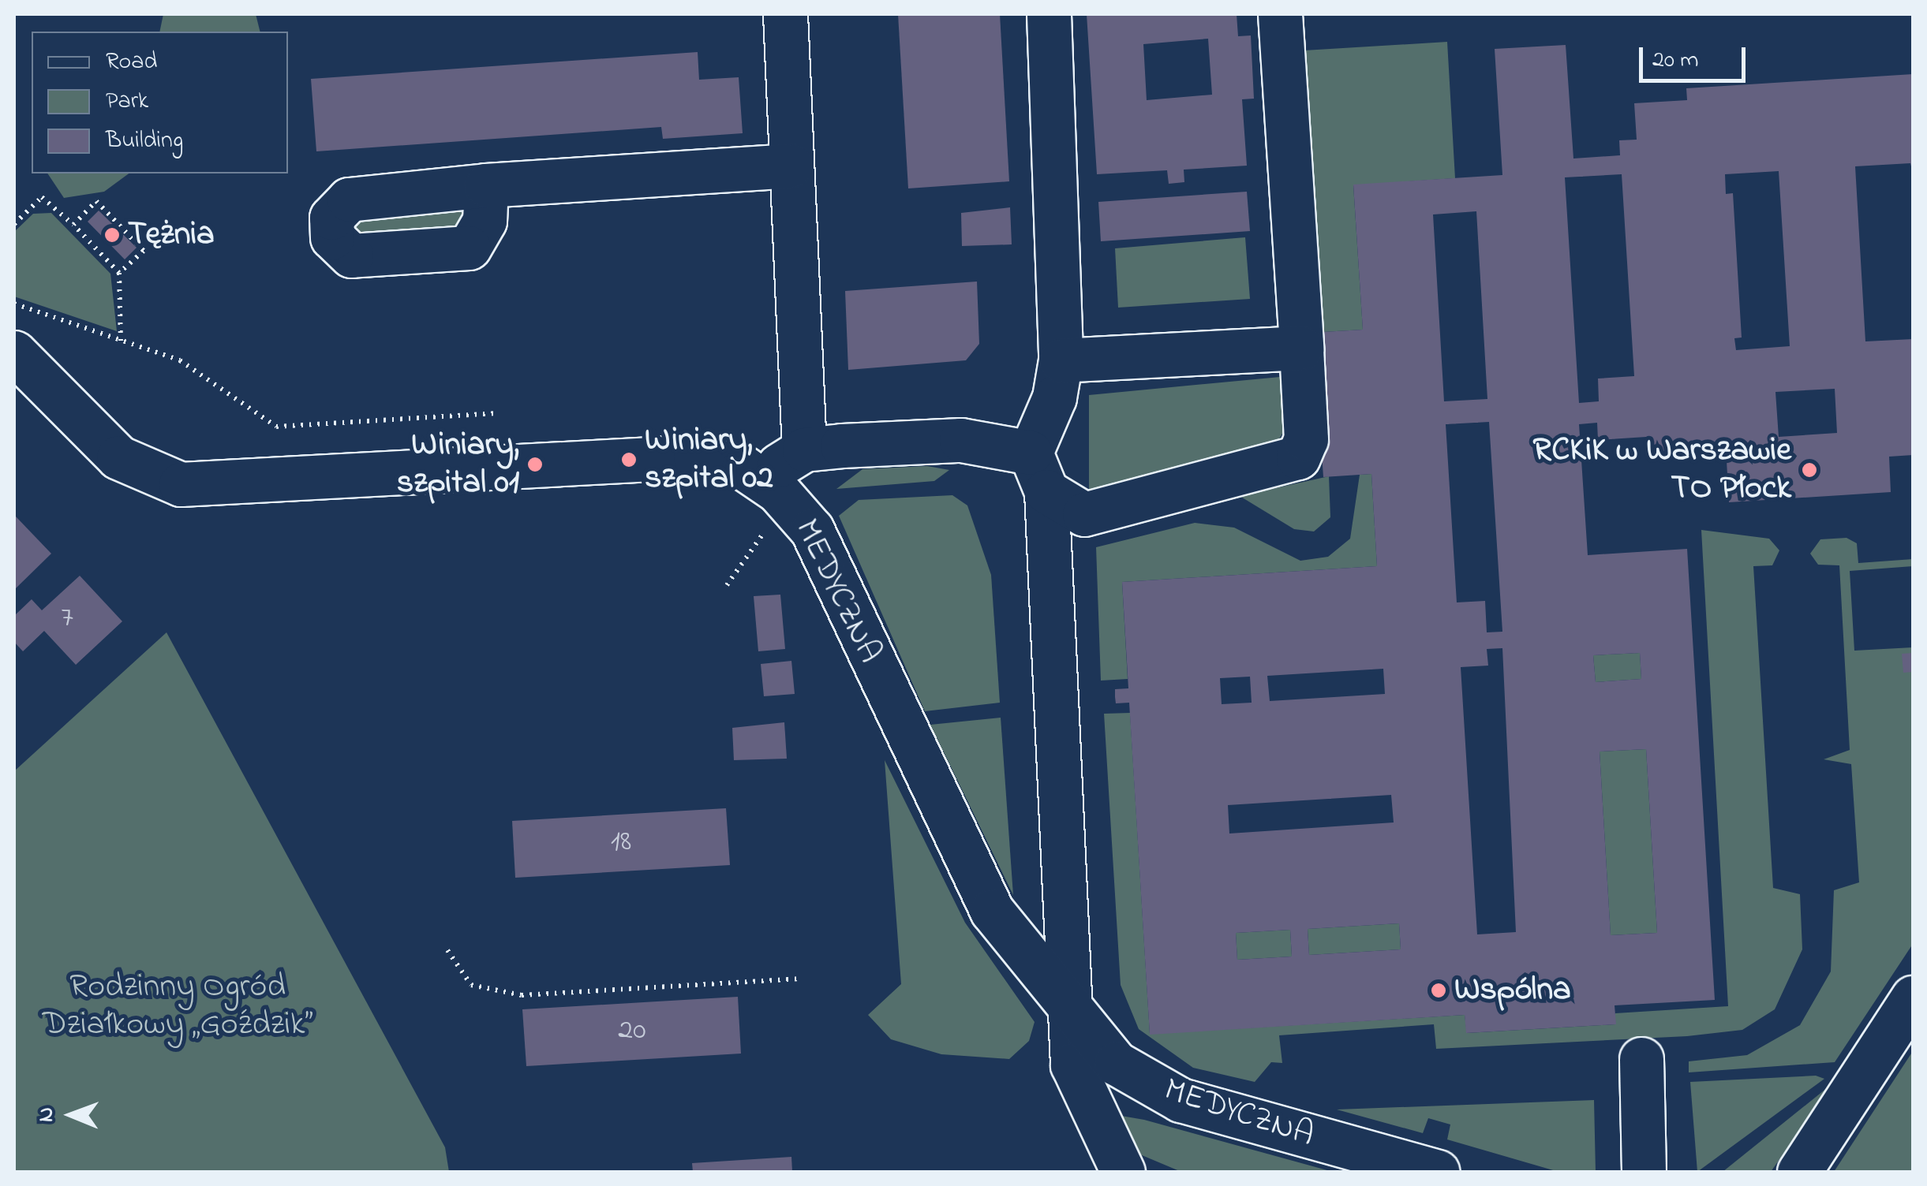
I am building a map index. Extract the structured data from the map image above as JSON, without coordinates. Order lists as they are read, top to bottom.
{
  "streets": {
    "street": ["MEDYCZNA"]
  },
  "parks": ["Rodzinny Ogród Działkowy „Goździk”"],
  "places": [
    "Tężnia",
    "Winiary, szpital 02",
    "Winiary, szpital 01",
    "RCKiK w Warszawie TO Płock",
    "Wspólna"
  ],
  "house_numbers": ["7", "18", "20"],
  "legend": ["Road", "Park", "Building"],
  "scale_bar": "20 m",
  "north": "left"
}
